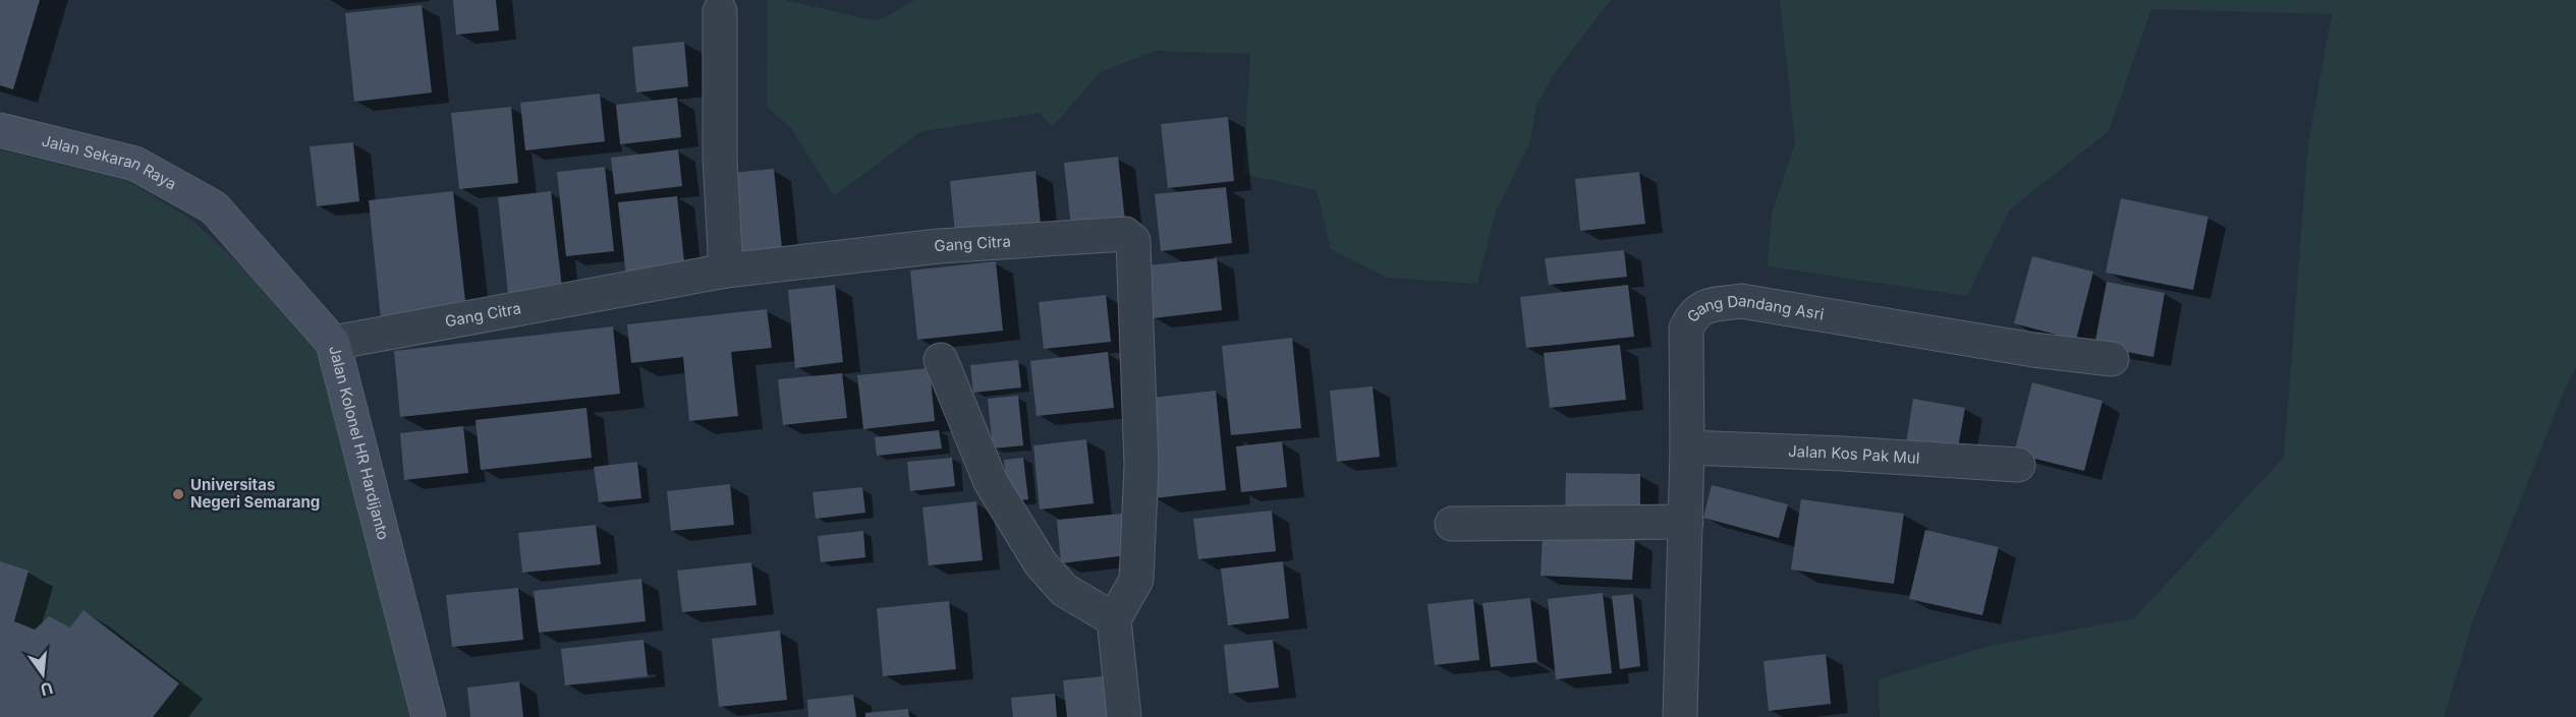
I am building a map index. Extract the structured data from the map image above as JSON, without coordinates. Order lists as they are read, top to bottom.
{
  "streets": {
    "main road": ["Jalan Sekaran Raya", "Jalan Kolonel HR Hardijanto"],
    "street": ["Gang Citra", "Gang Dandang Asri", "Jalan Kos Pak Mul"]
  },
  "crossings": [
    ["Jalan Sekaran Raya", "Jalan Kolonel HR Hardijanto"],
    ["Gang Citra", "Jalan Kolonel HR Hardijanto"],
    ["Gang Dandang Asri", "Jalan Kos Pak Mul"]
  ],
  "places": ["Universitas Negeri Semarang"],
  "north": "bottom"
}
